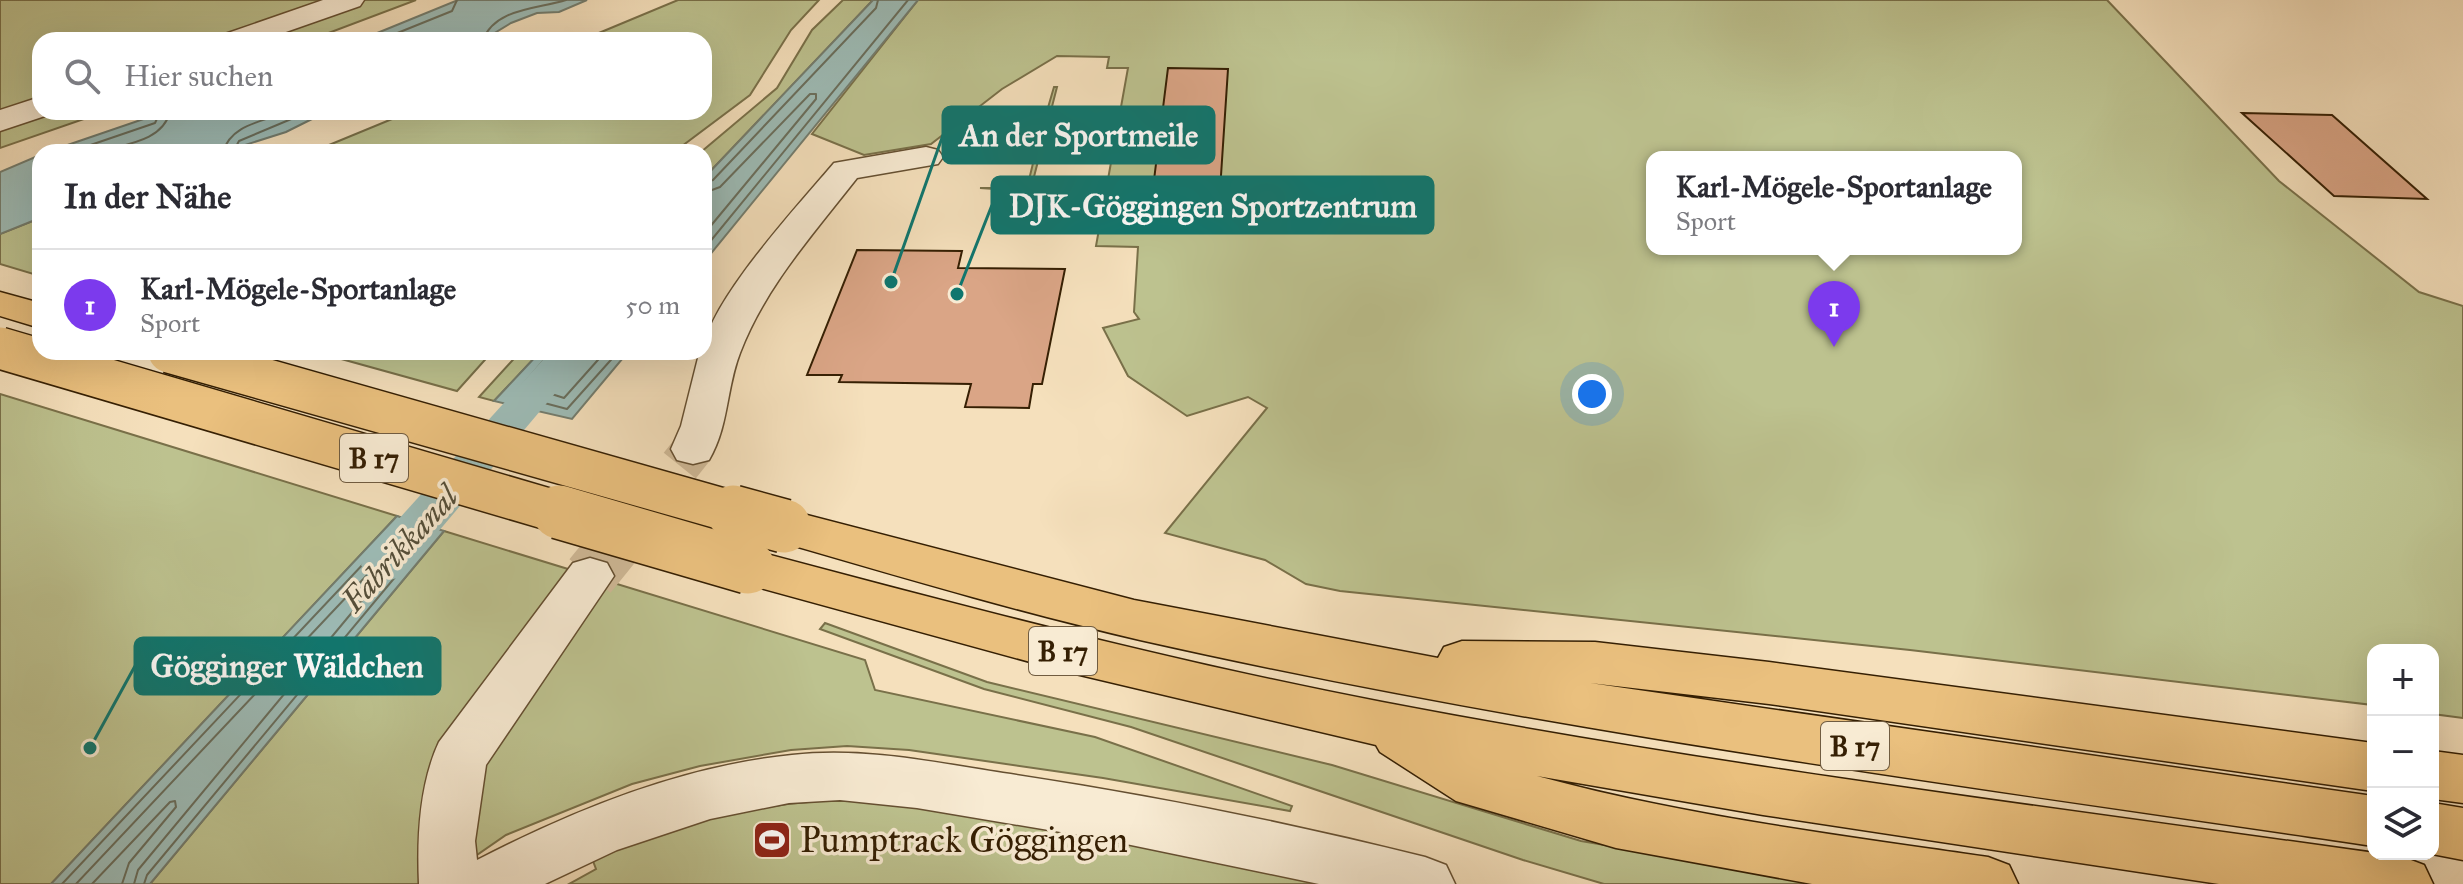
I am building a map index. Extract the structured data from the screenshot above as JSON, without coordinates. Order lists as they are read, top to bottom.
{
  "streets": {
    "highway": ["B 17"]
  },
  "water": ["Fabrikkanal"],
  "places": {
    "other": ["An der Sportmeile", "DJK-Göggingen Sportzentrum", "Gögginger Wäldchen"],
    "sports": ["Pumptrack Göggingen"]
  },
  "page": {
    "search": "Hier suchen",
    "heading": "In der Nähe",
    "popup": ["Karl-Mögele-Sportanlage", "Sport"],
    "list": [
      {
        "mark": "1",
        "name": "Karl-Mögele-Sportanlage",
        "note": "Sport",
        "value": "50 m"
      }
    ],
    "pins": "1",
    "map_buttons": ["+", "−"]
  }
}
